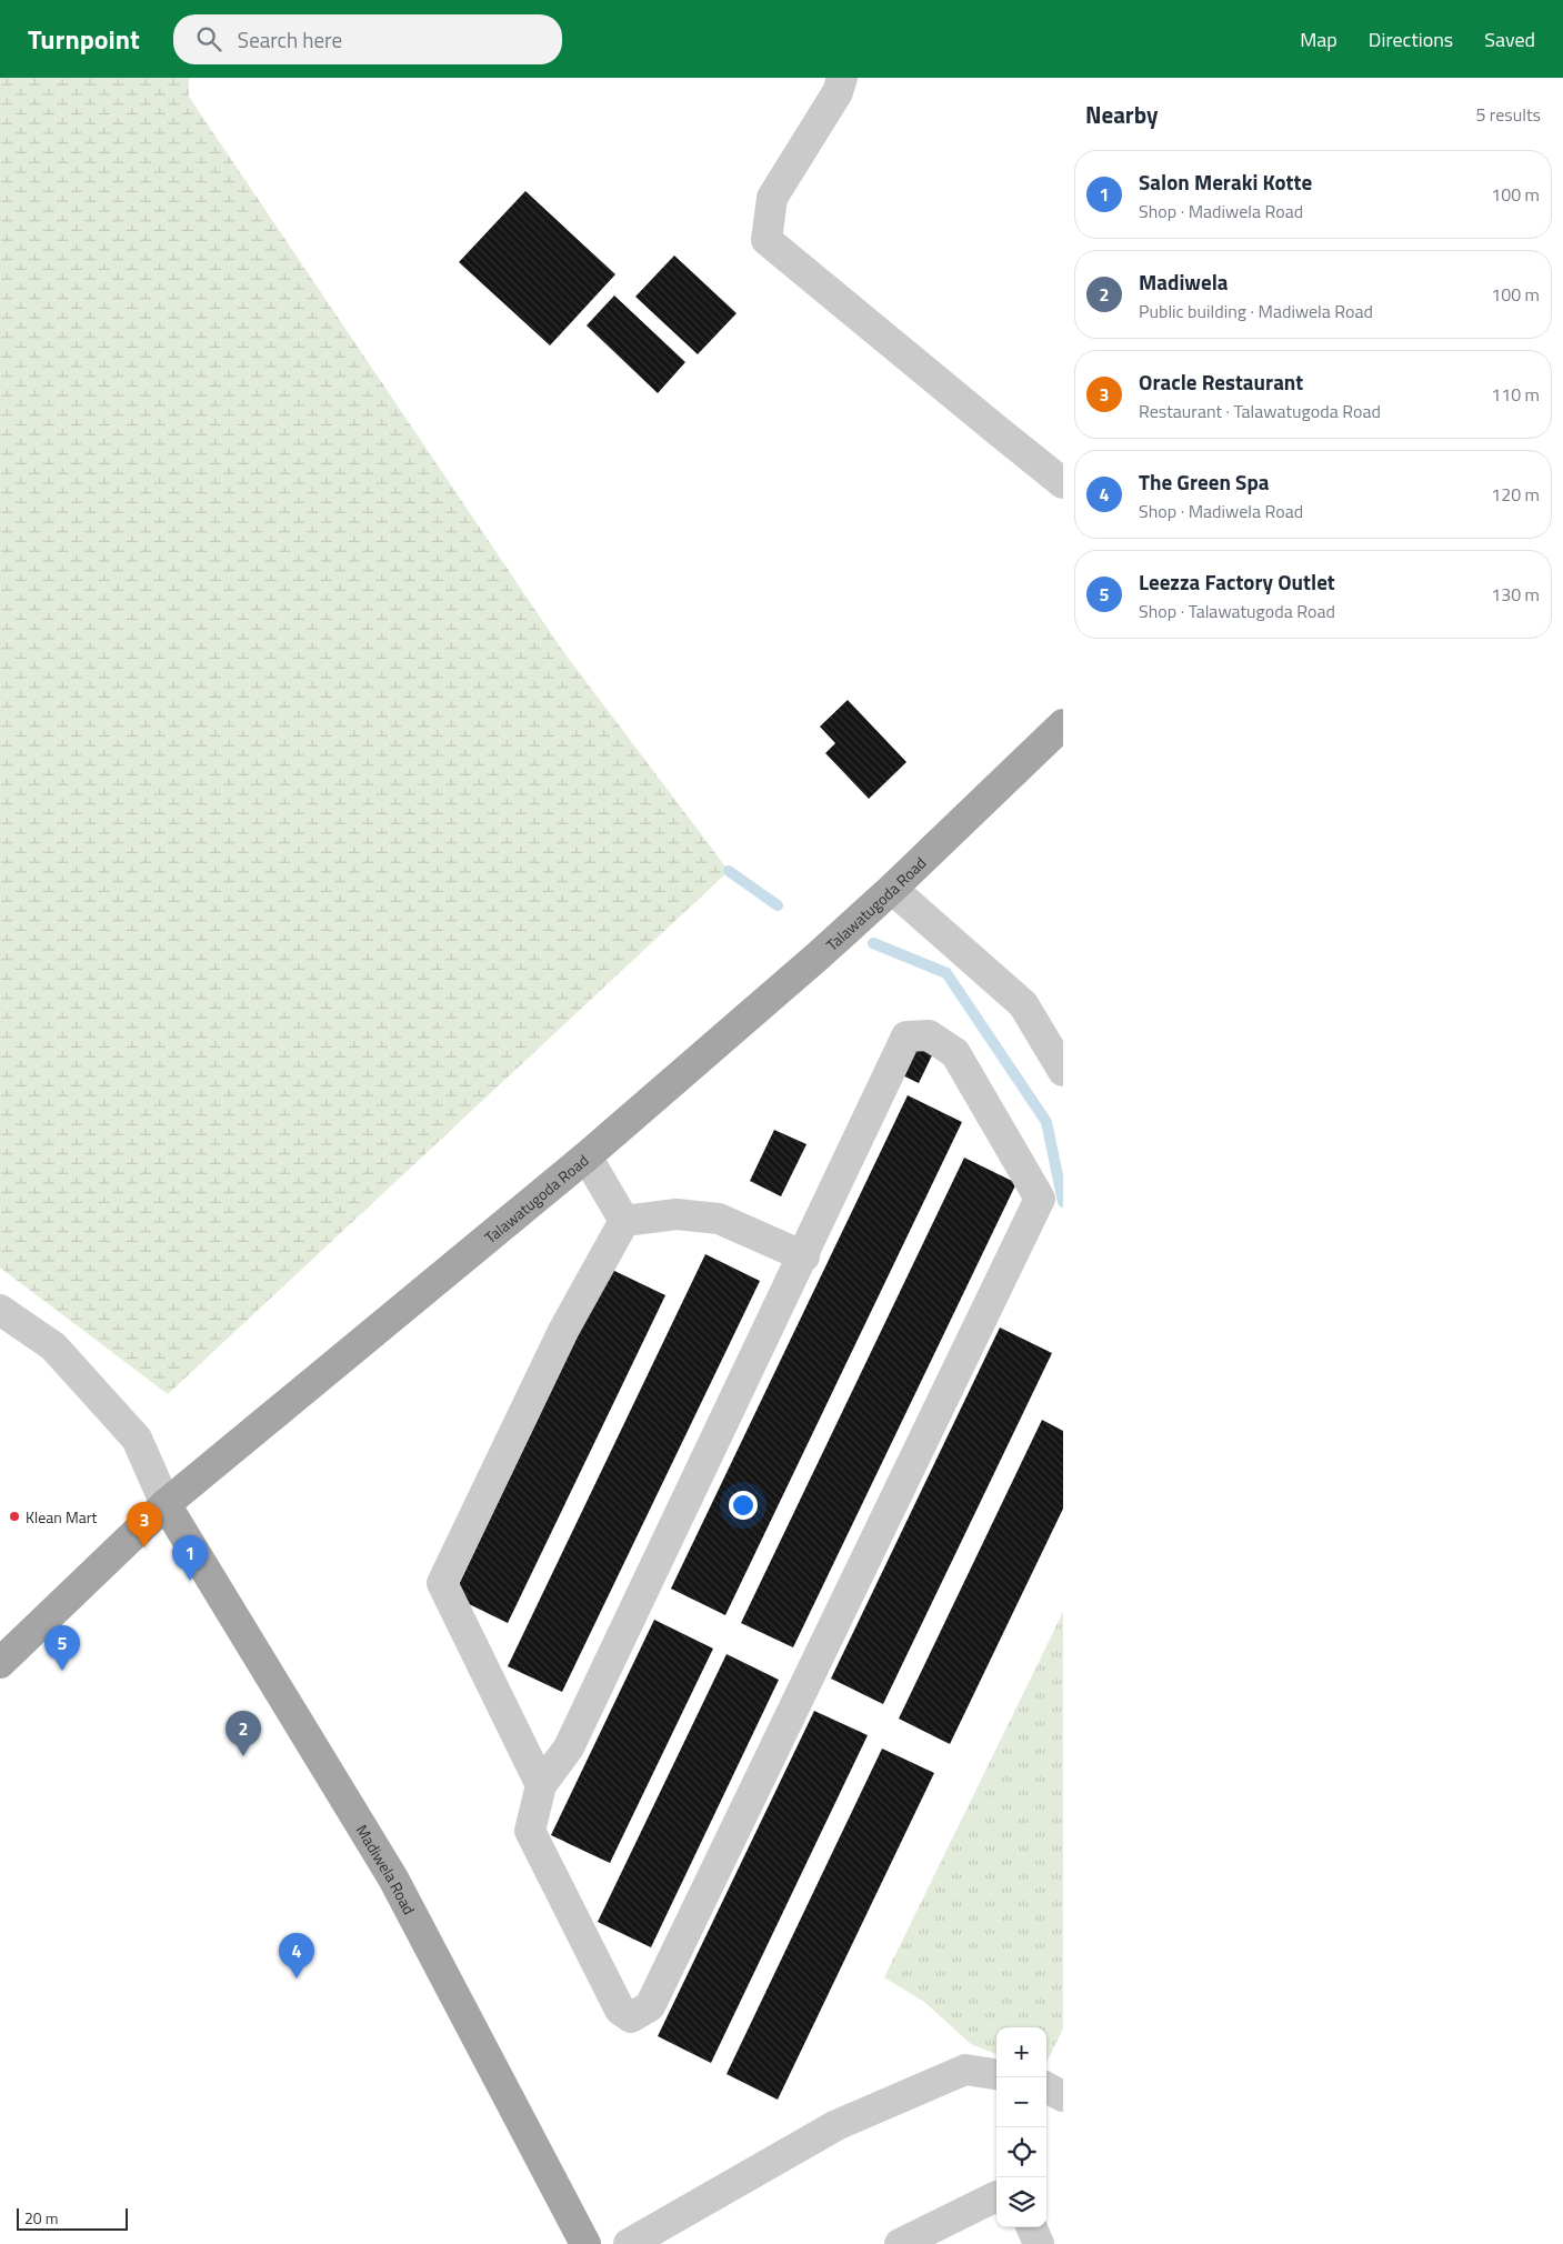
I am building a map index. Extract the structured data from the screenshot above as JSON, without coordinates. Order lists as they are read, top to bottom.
{
  "streets": {
    "main road": ["Talawatugoda Road", "Madiwela Road"]
  },
  "crossings": [
    ["Talawatugoda Road", "Madiwela Road"]
  ],
  "places": ["Klean Mart"],
  "scale_bar": "20 m",
  "page": {
    "header": "Turnpoint",
    "search": "Search here",
    "nav": ["Map", "Directions", "Saved"],
    "heading": ["Nearby", "5 results"],
    "list": [
      {
        "mark": "1",
        "name": "Salon Meraki Kotte",
        "note": "Shop · Madiwela Road",
        "value": "100 m"
      },
      {
        "mark": "2",
        "name": "Madiwela",
        "note": "Public building · Madiwela Road",
        "value": "100 m"
      },
      {
        "mark": "3",
        "name": "Oracle Restaurant",
        "note": "Restaurant · Talawatugoda Road",
        "value": "110 m"
      },
      {
        "mark": "4",
        "name": "The Green Spa",
        "note": "Shop · Madiwela Road",
        "value": "120 m"
      },
      {
        "mark": "5",
        "name": "Leezza Factory Outlet",
        "note": "Shop · Talawatugoda Road",
        "value": "130 m"
      }
    ],
    "pins": [
      "3",
      "1",
      "5",
      "2",
      "4"
    ],
    "map_buttons": ["+", "−"],
    "scale": "20 m"
  }
}
